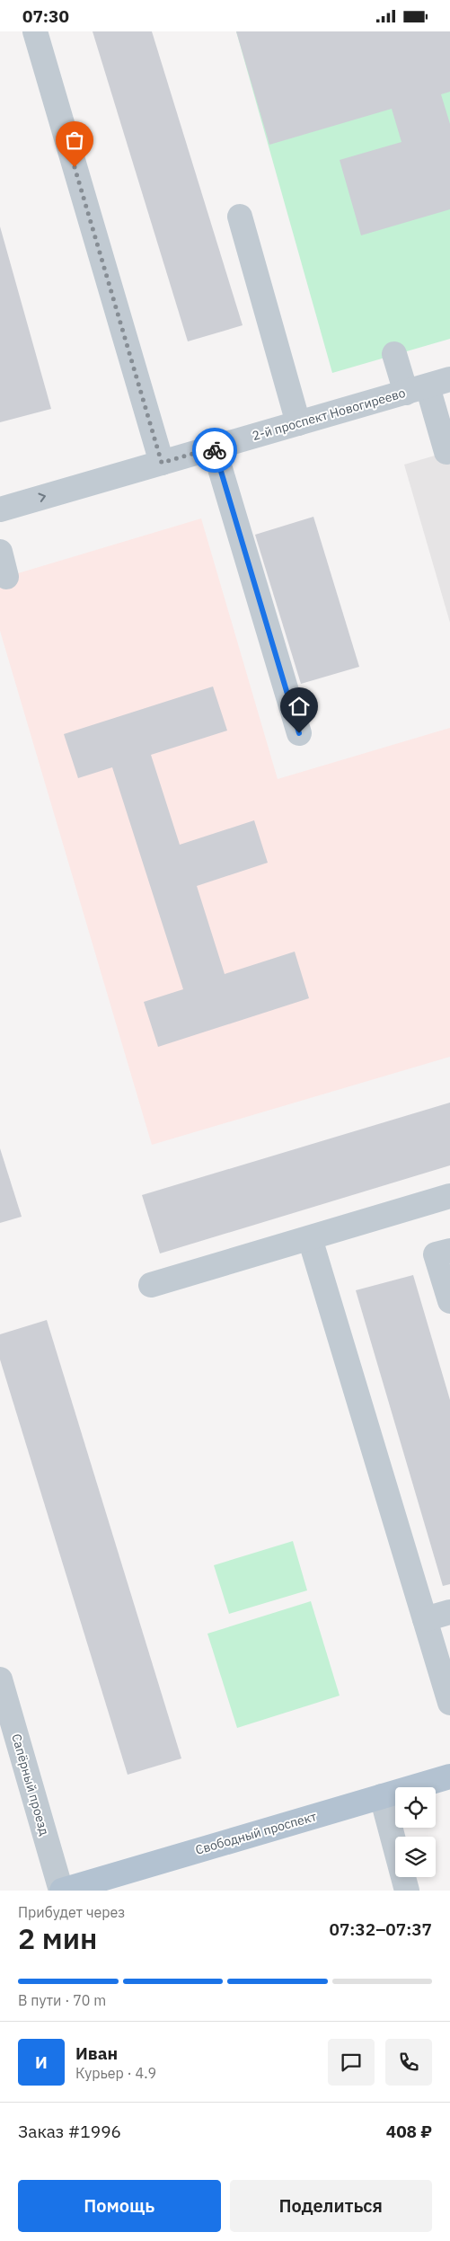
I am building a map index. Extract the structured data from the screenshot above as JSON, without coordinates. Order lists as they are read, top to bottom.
{
  "streets": {
    "main road": ["Свободный проспект"],
    "street": ["2-й проспект Новогиреево", "Сапёрный проезд"]
  },
  "crossings": [
    ["Сапёрный проезд", "Свободный проспект"]
  ],
  "one_way": ["2-й проспект Новогиреево"],
  "page": {
    "status": "07:30",
    "heading": ["2 мин", "Прибудет через", "07:32–07:37"],
    "panel": [
      "Иван",
      "Курьер · 4.9",
      "Заказ #1996",
      "408 ₽"
    ],
    "bar": "В пути · 70 m",
    "round": "И",
    "buttons": ["Помощь", "Поделиться"]
  }
}
